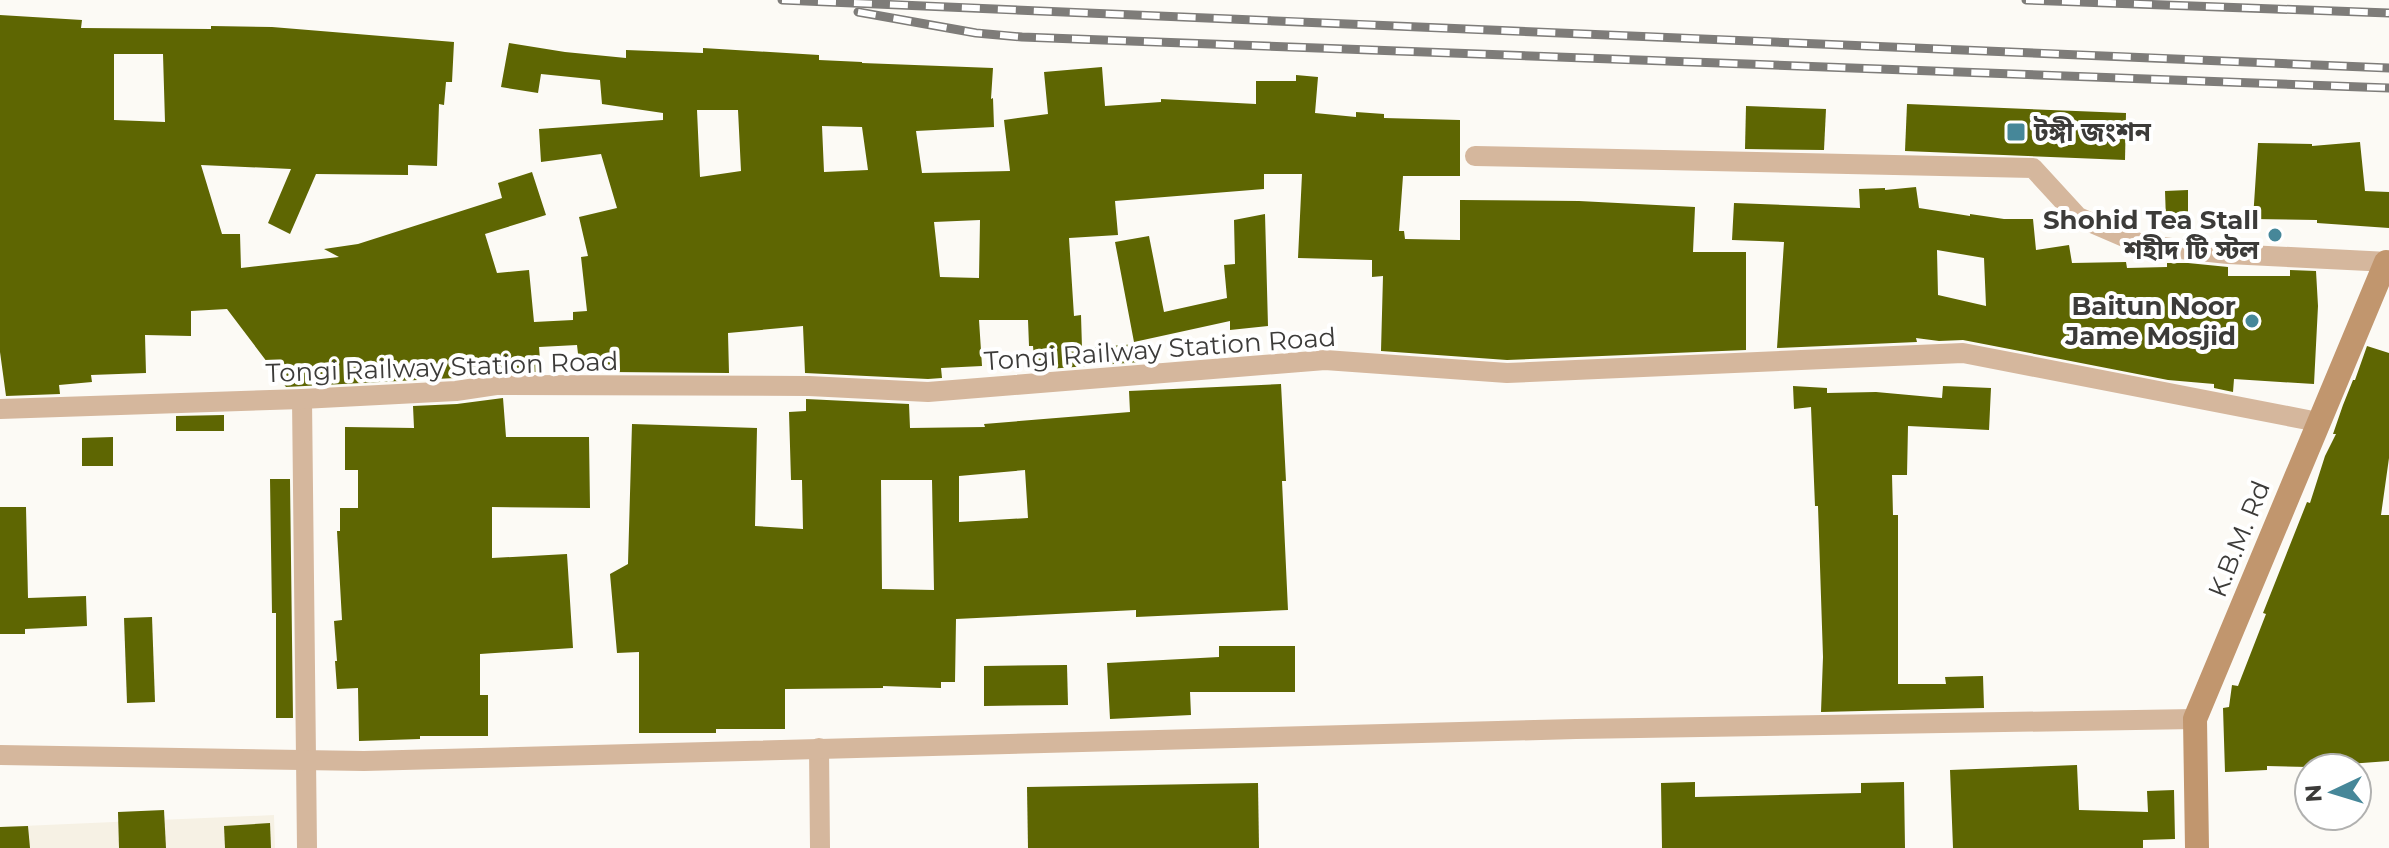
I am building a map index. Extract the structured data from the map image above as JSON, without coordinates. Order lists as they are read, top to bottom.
{
  "streets": {
    "street": ["Tongi Railway Station Road", "K.B.M. Rd"]
  },
  "crossings": [
    ["Tongi Railway Station Road", "K.B.M. Rd"]
  ],
  "places": {
    "transit": ["টঙ্গী জংশন"],
    "other": ["Shohid Tea Stall শহীদ টি স্টল", "Baitun Noor Jame Mosjid"]
  },
  "north": "left"
}
